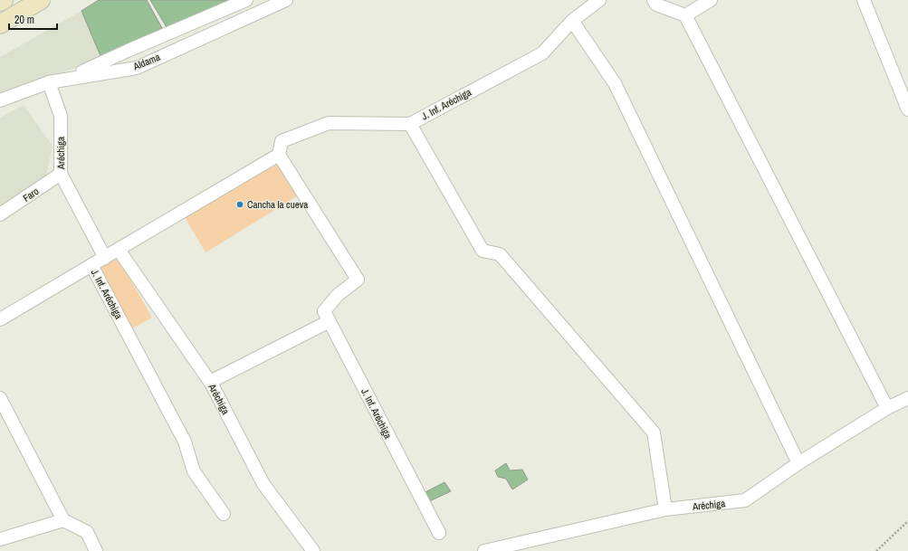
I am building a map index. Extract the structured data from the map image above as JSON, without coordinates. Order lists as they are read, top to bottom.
{
  "streets": {
    "street": [
      "Aldama",
      "J. Inf. Aréchiga",
      "Aréchiga",
      "Faro"
    ]
  },
  "crossings": [
    ["Aldama", "Aréchiga"],
    ["J. Inf. Aréchiga", "Aréchiga"],
    ["Aréchiga", "Faro"]
  ],
  "places": ["Cancha la cueva"],
  "scale_bar": "20 m"
}
